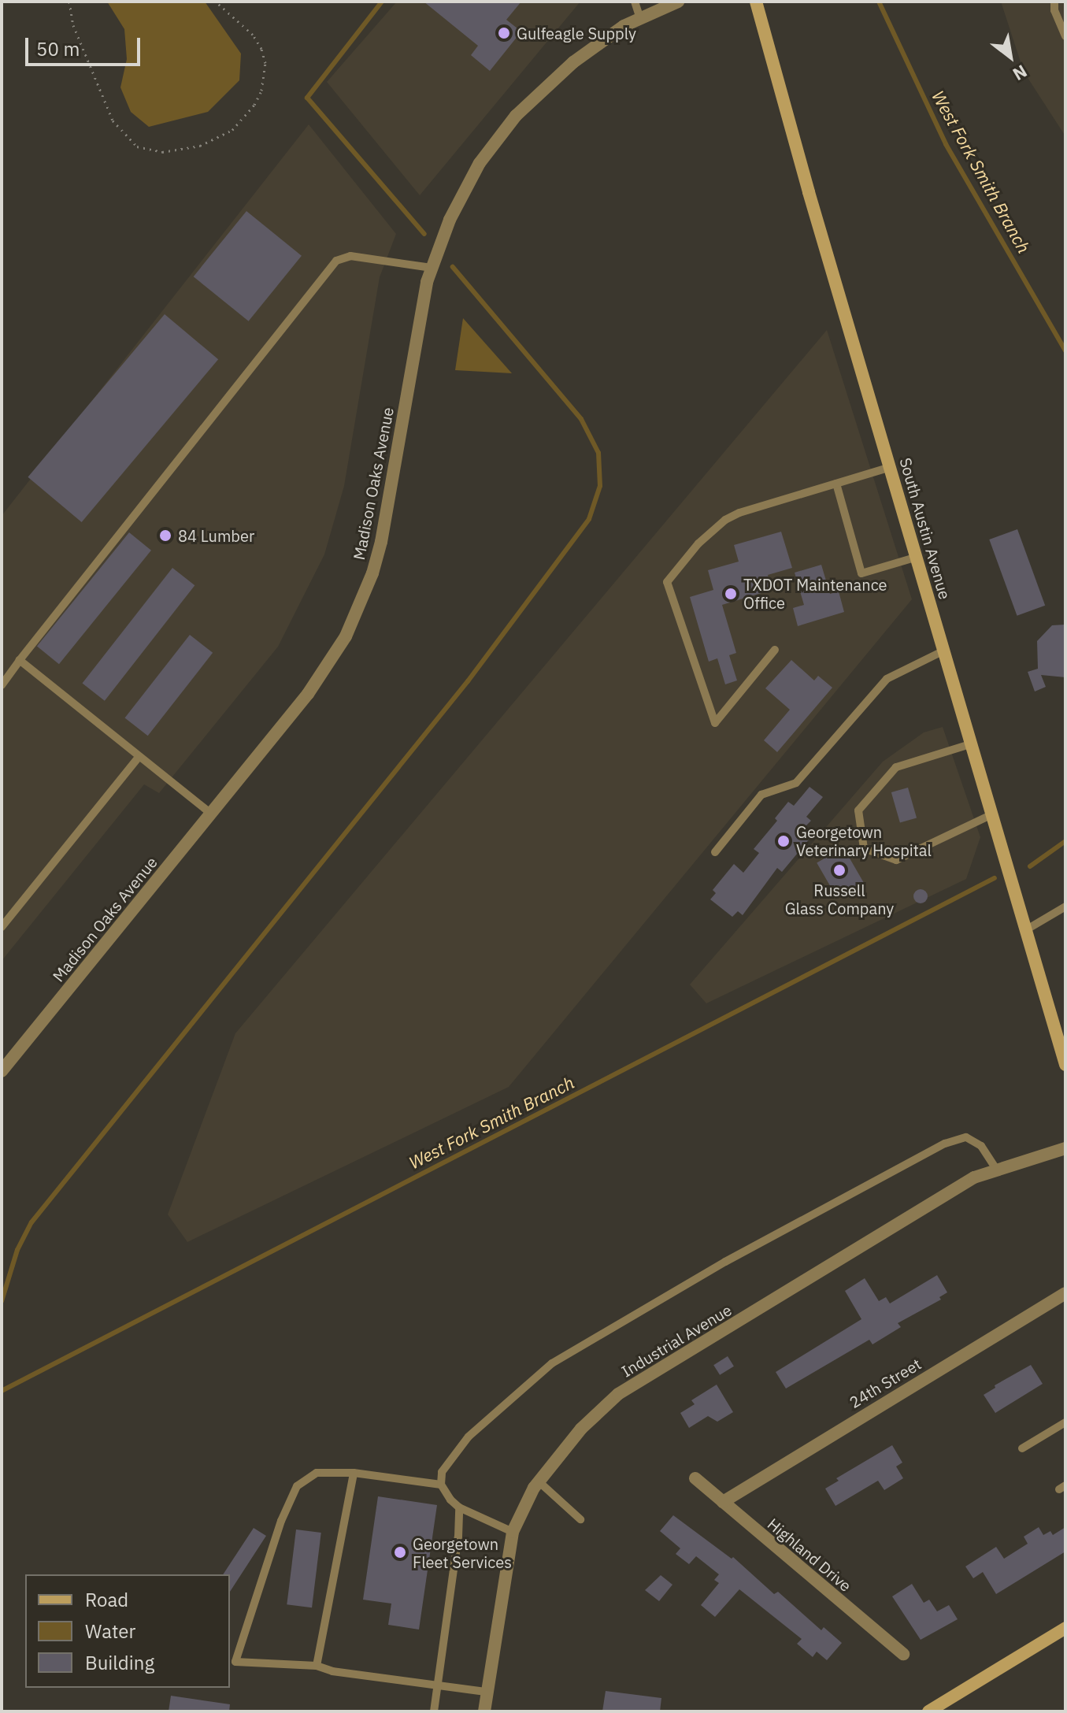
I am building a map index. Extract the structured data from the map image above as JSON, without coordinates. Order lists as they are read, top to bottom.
{
  "streets": {
    "main road": ["South Austin Avenue"],
    "street": [
      "Madison Oaks Avenue",
      "Industrial Avenue",
      "24th Street",
      "Highland Drive"
    ]
  },
  "crossings": [
    ["24th Street", "Highland Drive"]
  ],
  "water": ["West Fork Smith Branch"],
  "places": [
    "Gulfeagle Supply",
    "84 Lumber",
    "TXDOT Maintenance Office",
    "Georgetown Veterinary Hospital",
    "Russell Glass Company",
    "Georgetown Fleet Services"
  ],
  "legend": ["Road", "Water", "Building"],
  "scale_bar": "50 m",
  "north": "bottom right"
}
